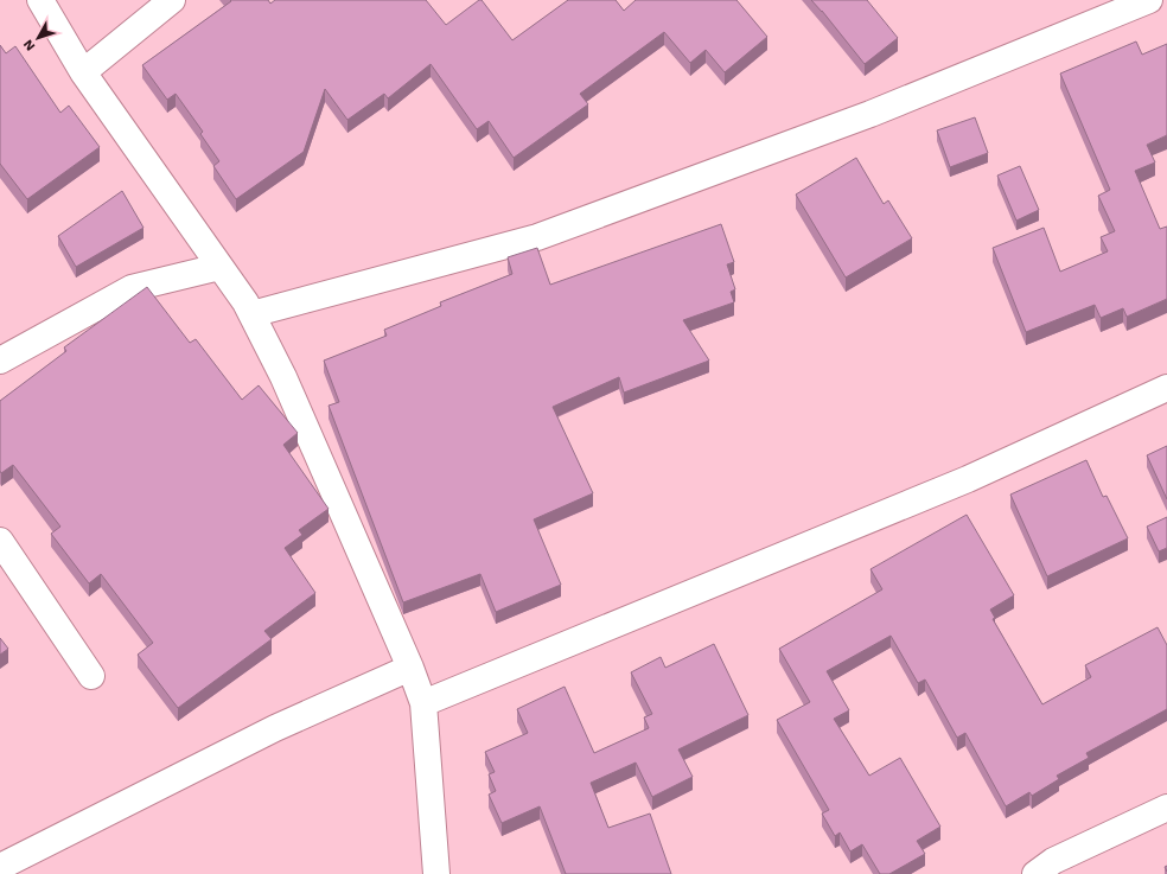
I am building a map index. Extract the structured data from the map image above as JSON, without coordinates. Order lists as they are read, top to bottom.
{
  "north": "bottom left"
}
